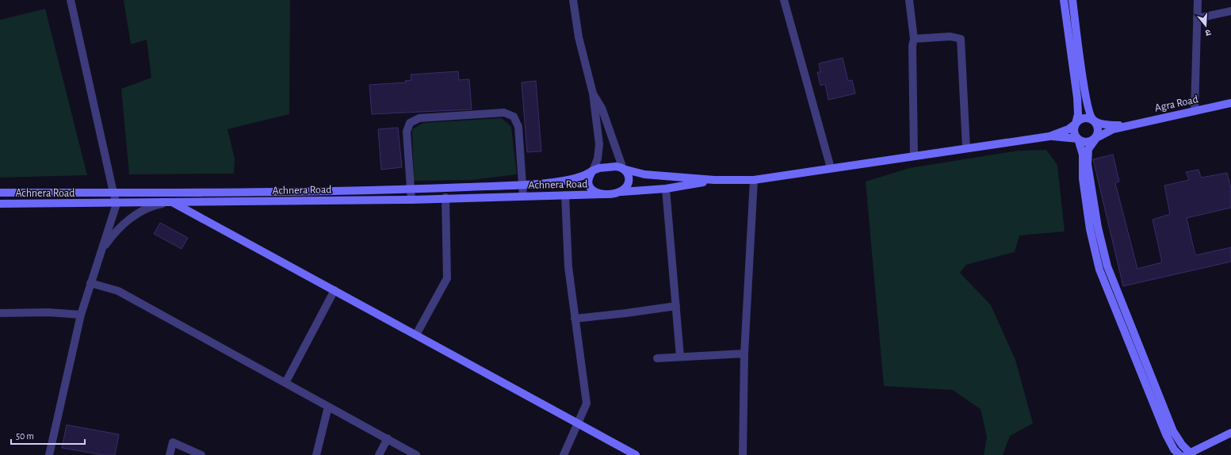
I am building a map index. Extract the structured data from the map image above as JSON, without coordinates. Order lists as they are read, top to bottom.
{
  "streets": {
    "main road": ["Agra Road", "Achnera Road"]
  },
  "scale_bar": "50 m",
  "north": "bottom"
}
